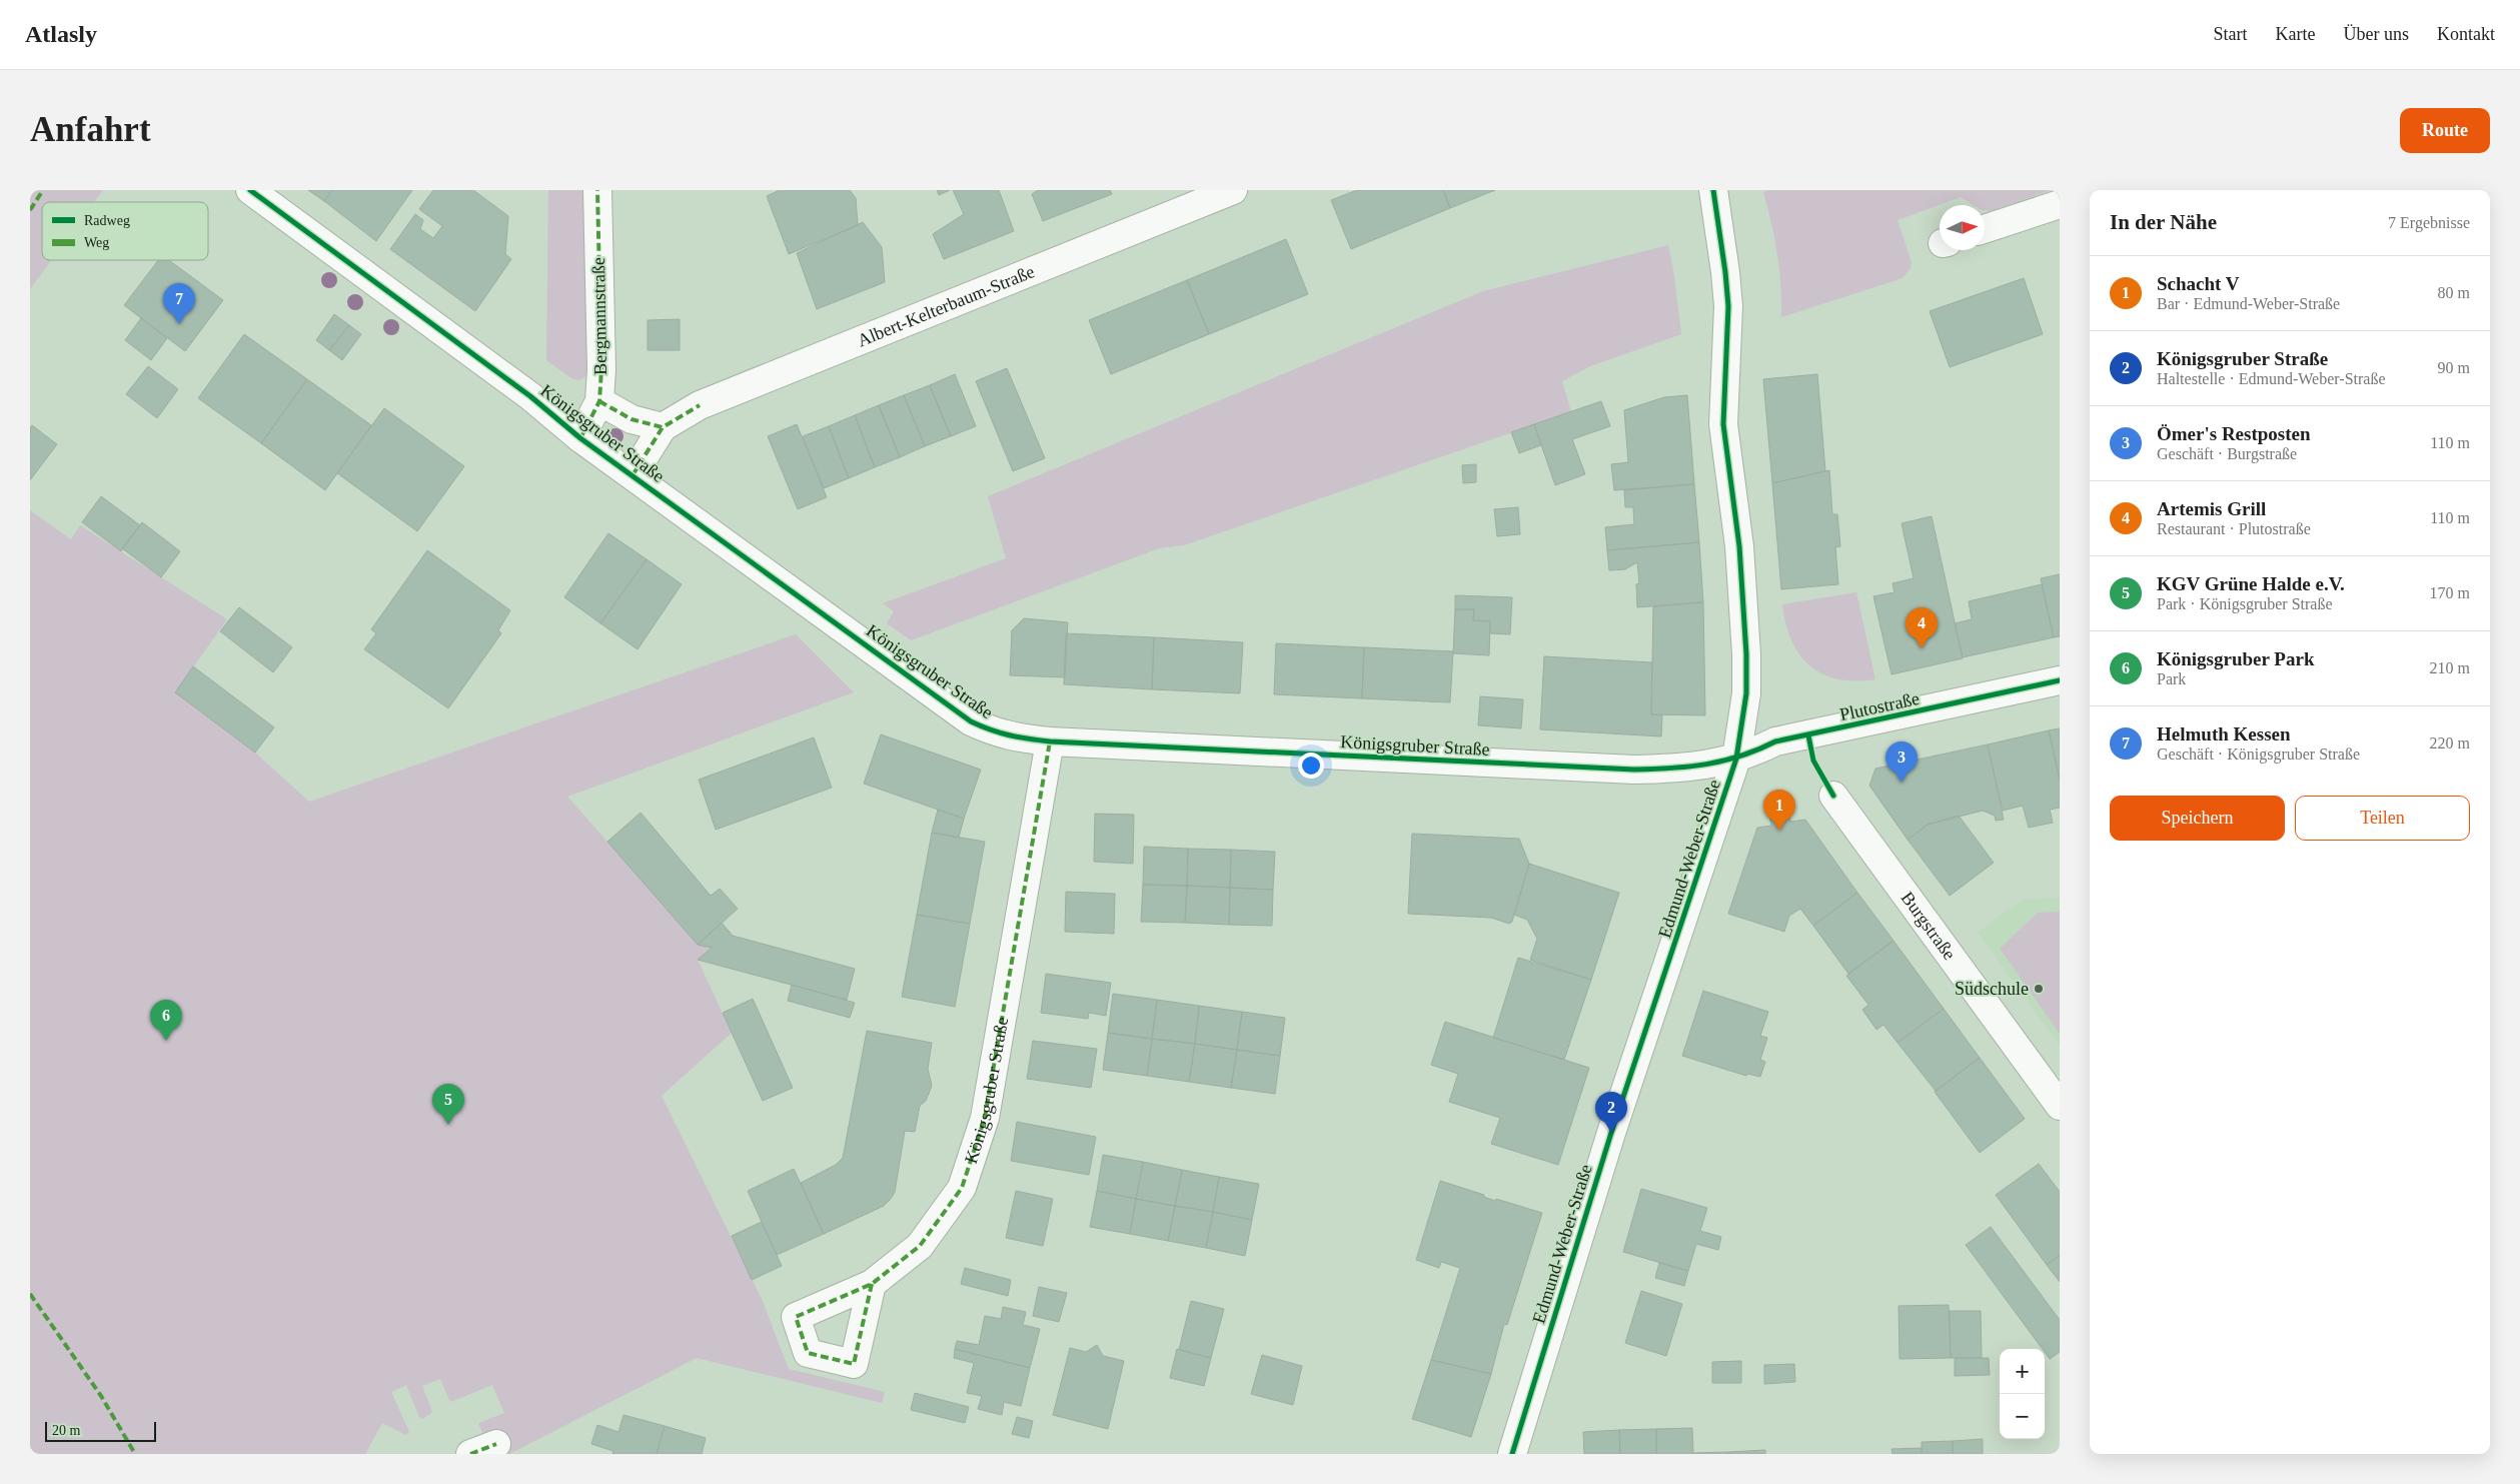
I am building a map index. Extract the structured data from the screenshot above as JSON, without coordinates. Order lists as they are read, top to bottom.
{
  "streets": {
    "street": [
      "Albert-Kelterbaum-Straße",
      "Bergmannstraße",
      "Königsgruber Straße",
      "Plutostraße",
      "Edmund-Weber-Straße",
      "Burgstraße"
    ]
  },
  "crossings": [
    ["Albert-Kelterbaum-Straße", "Königsgruber Straße"],
    ["Bergmannstraße", "Königsgruber Straße"],
    ["Königsgruber Straße", "Plutostraße"],
    ["Königsgruber Straße", "Edmund-Weber-Straße"],
    ["Plutostraße", "Edmund-Weber-Straße"]
  ],
  "places": ["Südschule"],
  "legend": ["Radweg", "Weg"],
  "scale_bar": "20 m",
  "north": "right",
  "page": {
    "header": "Atlasly",
    "nav": [
      "Start",
      "Karte",
      "Über uns",
      "Kontakt"
    ],
    "buttons": [
      "Route",
      ["Speichern", "Teilen"]
    ],
    "title": "Anfahrt",
    "heading": ["In der Nähe", "7 Ergebnisse"],
    "list": [
      {
        "mark": "1",
        "name": "Schacht V",
        "note": "Bar · Edmund-Weber-Straße",
        "value": "80 m"
      },
      {
        "mark": "2",
        "name": "Königsgruber Straße",
        "note": "Haltestelle · Edmund-Weber-Straße",
        "value": "90 m"
      },
      {
        "mark": "3",
        "name": "Ömer's Restposten",
        "note": "Geschäft · Burgstraße",
        "value": "110 m"
      },
      {
        "mark": "4",
        "name": "Artemis Grill",
        "note": "Restaurant · Plutostraße",
        "value": "110 m"
      },
      {
        "mark": "5",
        "name": "KGV Grüne Halde e.V.",
        "note": "Park · Königsgruber Straße",
        "value": "170 m"
      },
      {
        "mark": "6",
        "name": "Königsgruber Park",
        "note": "Park",
        "value": "210 m"
      },
      {
        "mark": "7",
        "name": "Helmuth Kessen",
        "note": "Geschäft · Königsgruber Straße",
        "value": "220 m"
      }
    ],
    "pins": [
      "7",
      "4",
      "3",
      "1",
      "6",
      "5",
      "2"
    ],
    "map_buttons": ["+", "−"],
    "scale": "20 m"
  }
}
